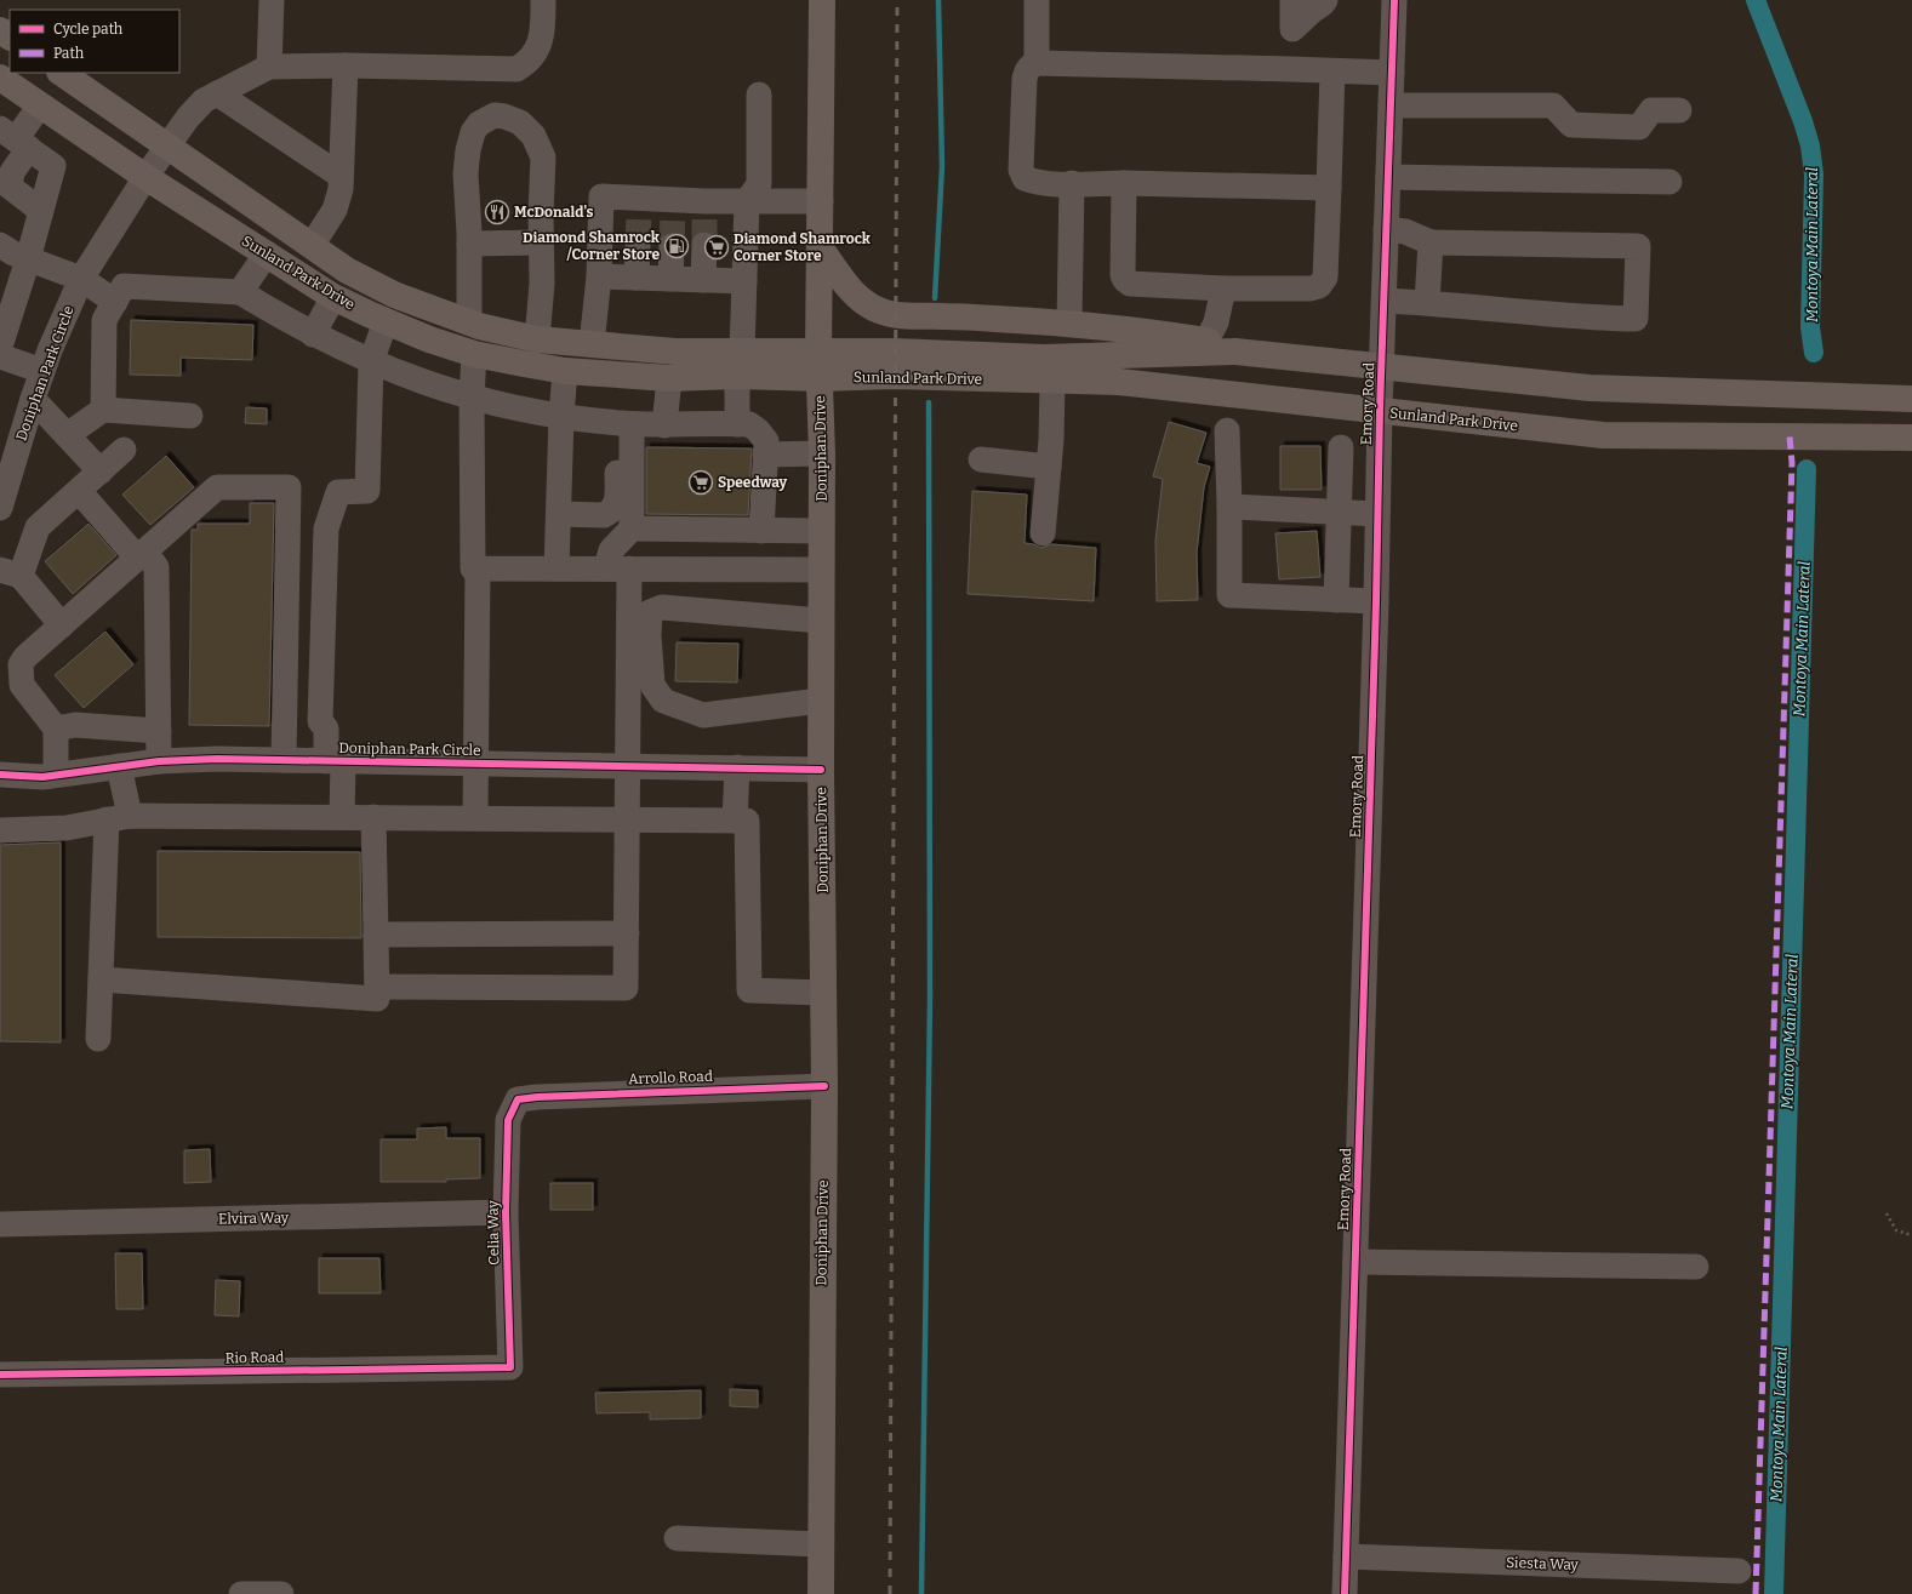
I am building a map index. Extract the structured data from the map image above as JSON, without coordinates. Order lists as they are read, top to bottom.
{
  "streets": {
    "main road": ["Sunland Park Drive", "Doniphan Drive"],
    "street": [
      "Doniphan Park Circle",
      "Emory Road",
      "Arrollo Road",
      "Elvira Way",
      "Celia Way",
      "Rio Road",
      "Siesta Way"
    ]
  },
  "crossings": [
    ["Sunland Park Drive", "Doniphan Park Circle"],
    ["Sunland Park Drive", "Emory Road"],
    ["Sunland Park Drive", "Doniphan Drive"],
    ["Doniphan Park Circle", "Doniphan Drive"],
    ["Emory Road", "Siesta Way"],
    ["Doniphan Drive", "Arrollo Road"],
    ["Arrollo Road", "Celia Way"],
    ["Elvira Way", "Celia Way"],
    ["Celia Way", "Rio Road"]
  ],
  "water": ["Montoya Main Lateral"],
  "places": {
    "restaurant": ["McDonald's"],
    "fuel station": ["Diamond Shamrock /Corner Store"],
    "supermarket": ["Diamond Shamrock Corner Store", "Speedway"]
  },
  "legend": ["Cycle path", "Path"]
}
